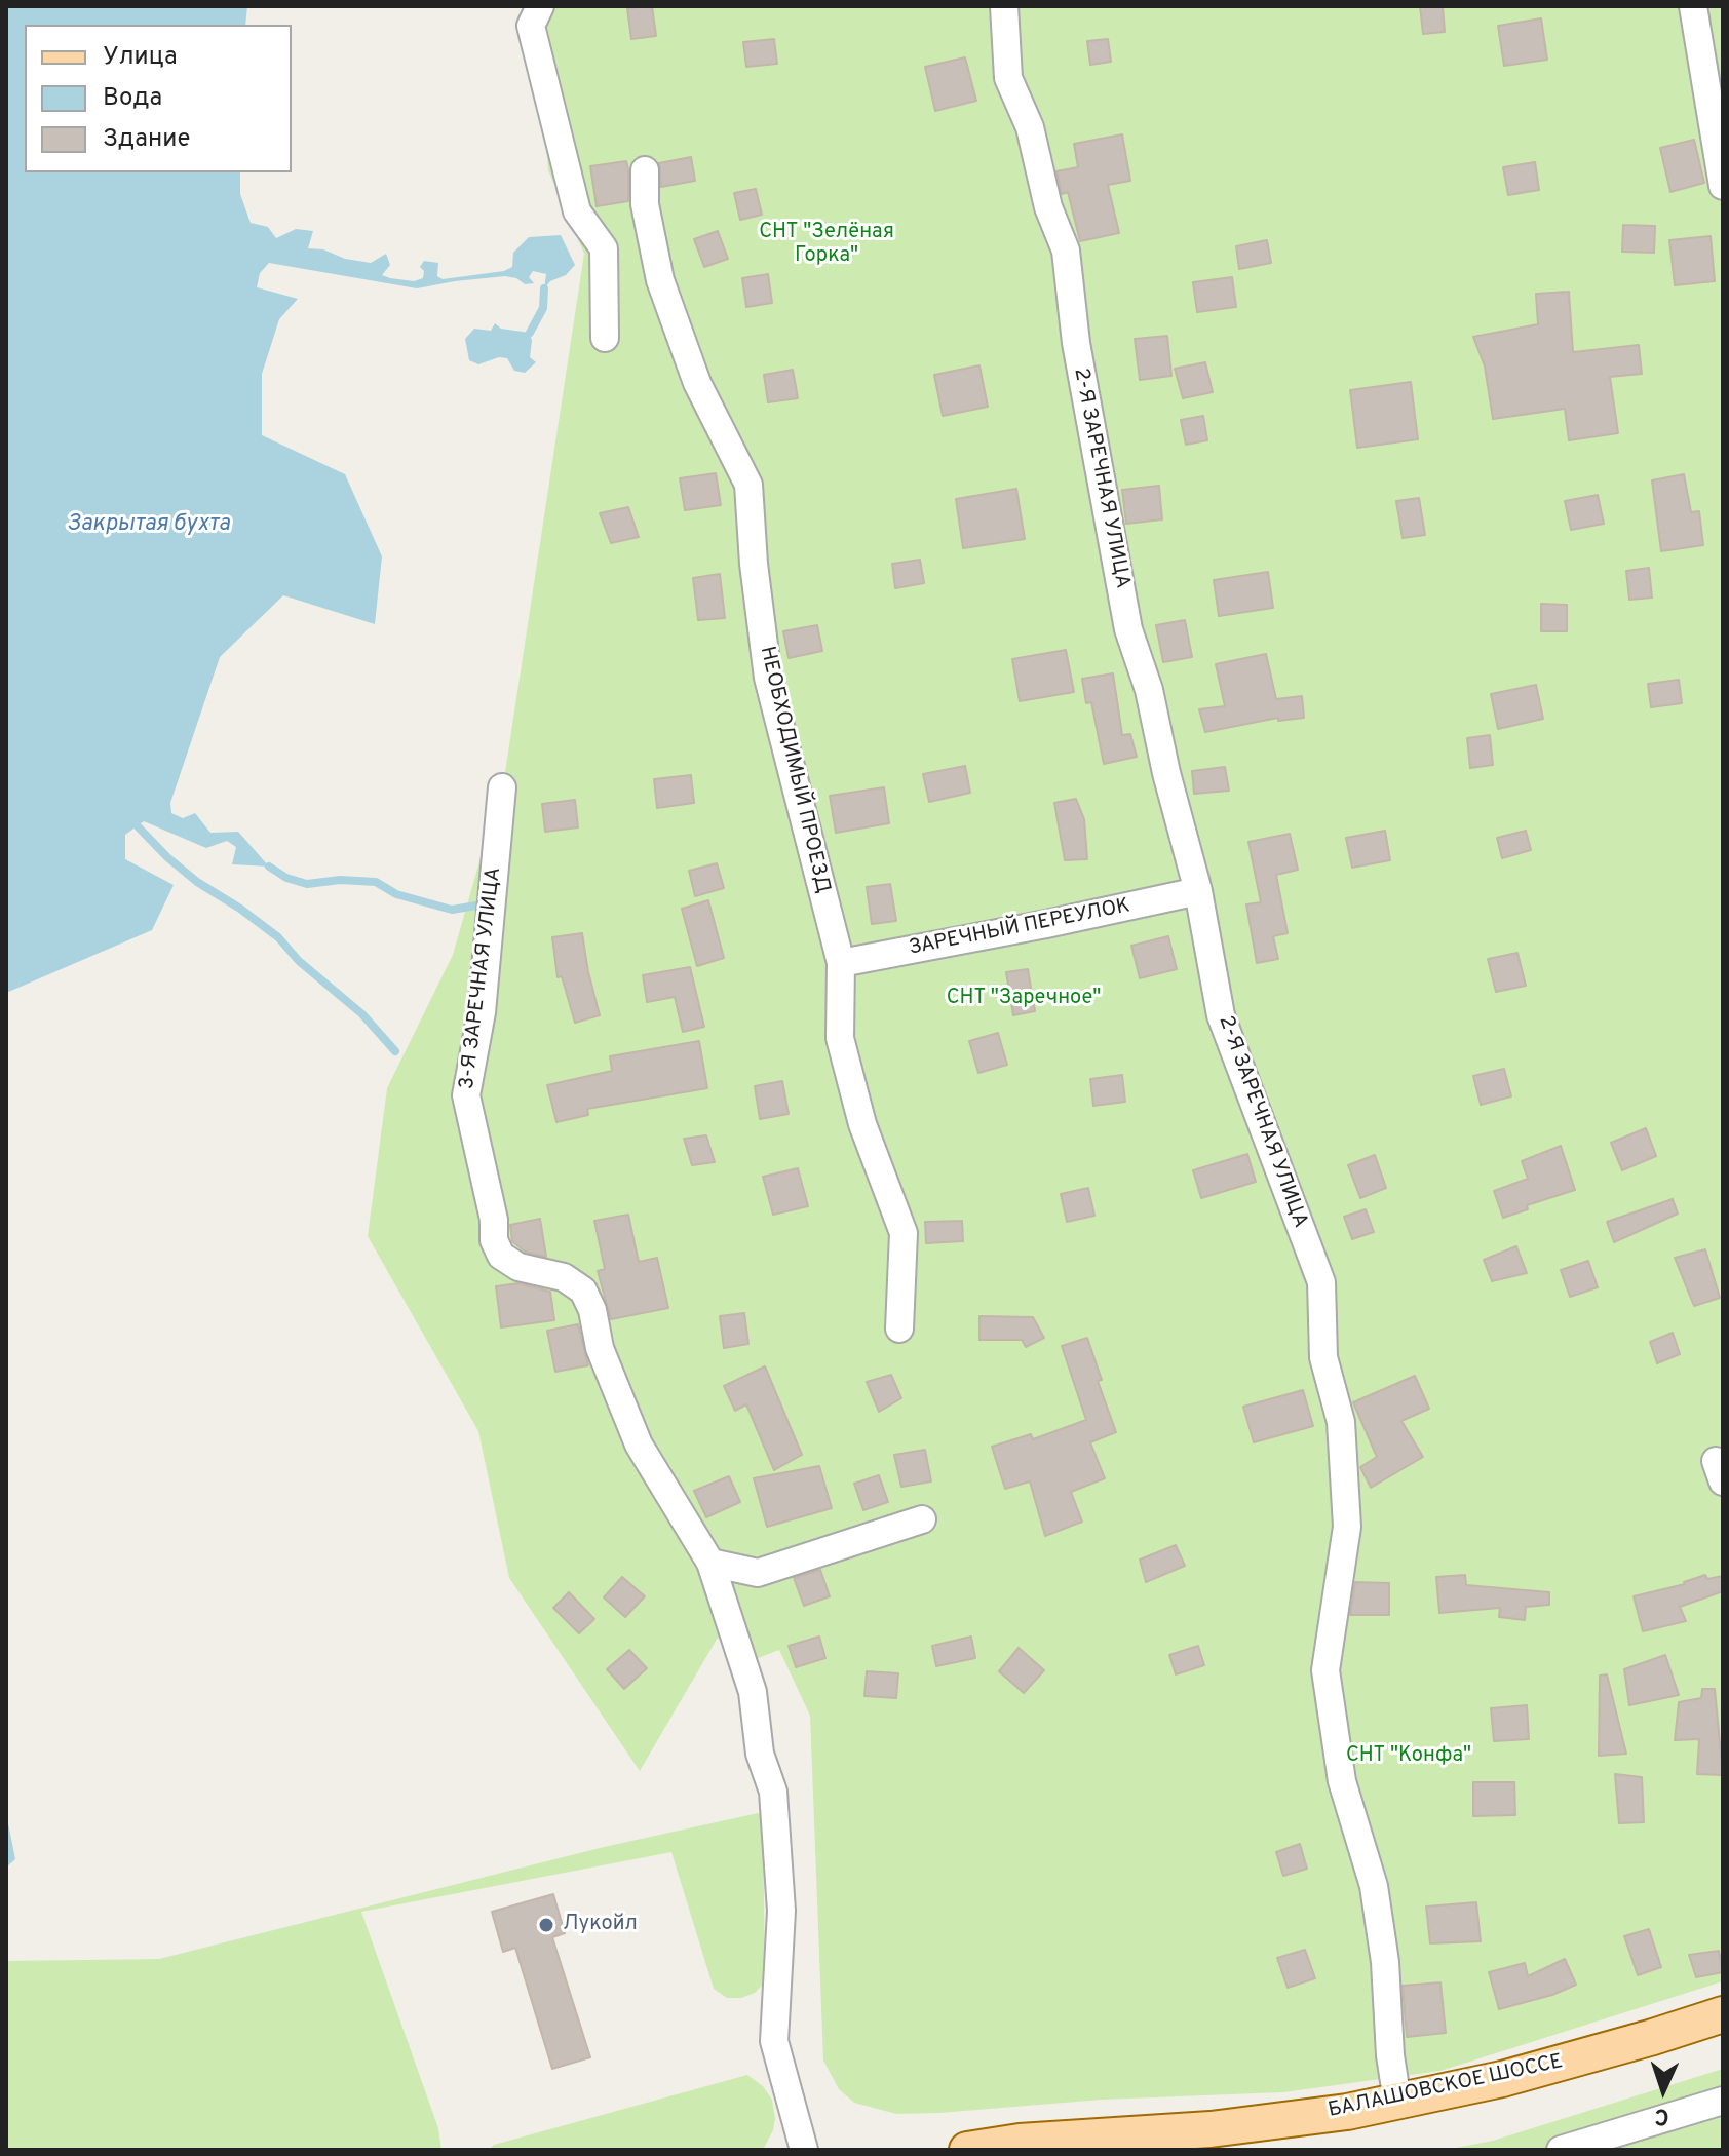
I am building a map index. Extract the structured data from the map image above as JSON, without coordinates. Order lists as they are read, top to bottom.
{
  "streets": {
    "main road": ["БАЛАШОВСКОЕ ШОССЕ"],
    "street": [
      "2-Я ЗАРЕЧНАЯ УЛИЦА",
      "НЕОБХОДИМЫЙ ПРОЕЗД",
      "ЗАРЕЧНЫЙ ПЕРЕУЛОК",
      "3-Я ЗАРЕЧНАЯ УЛИЦА"
    ]
  },
  "crossings": [
    ["2-Я ЗАРЕЧНАЯ УЛИЦА", "ЗАРЕЧНЫЙ ПЕРЕУЛОК"],
    ["2-Я ЗАРЕЧНАЯ УЛИЦА", "БАЛАШОВСКОЕ ШОССЕ"],
    ["НЕОБХОДИМЫЙ ПРОЕЗД", "ЗАРЕЧНЫЙ ПЕРЕУЛОК"]
  ],
  "water": ["Закрытая бухта"],
  "parks": ["СНТ \"Зелёная Горка\"", "СНТ \"Заречное\"", "СНТ \"Конфа\""],
  "places": ["Лукойл"],
  "legend": ["Улица", "Вода", "Здание"],
  "north": "bottom"
}
